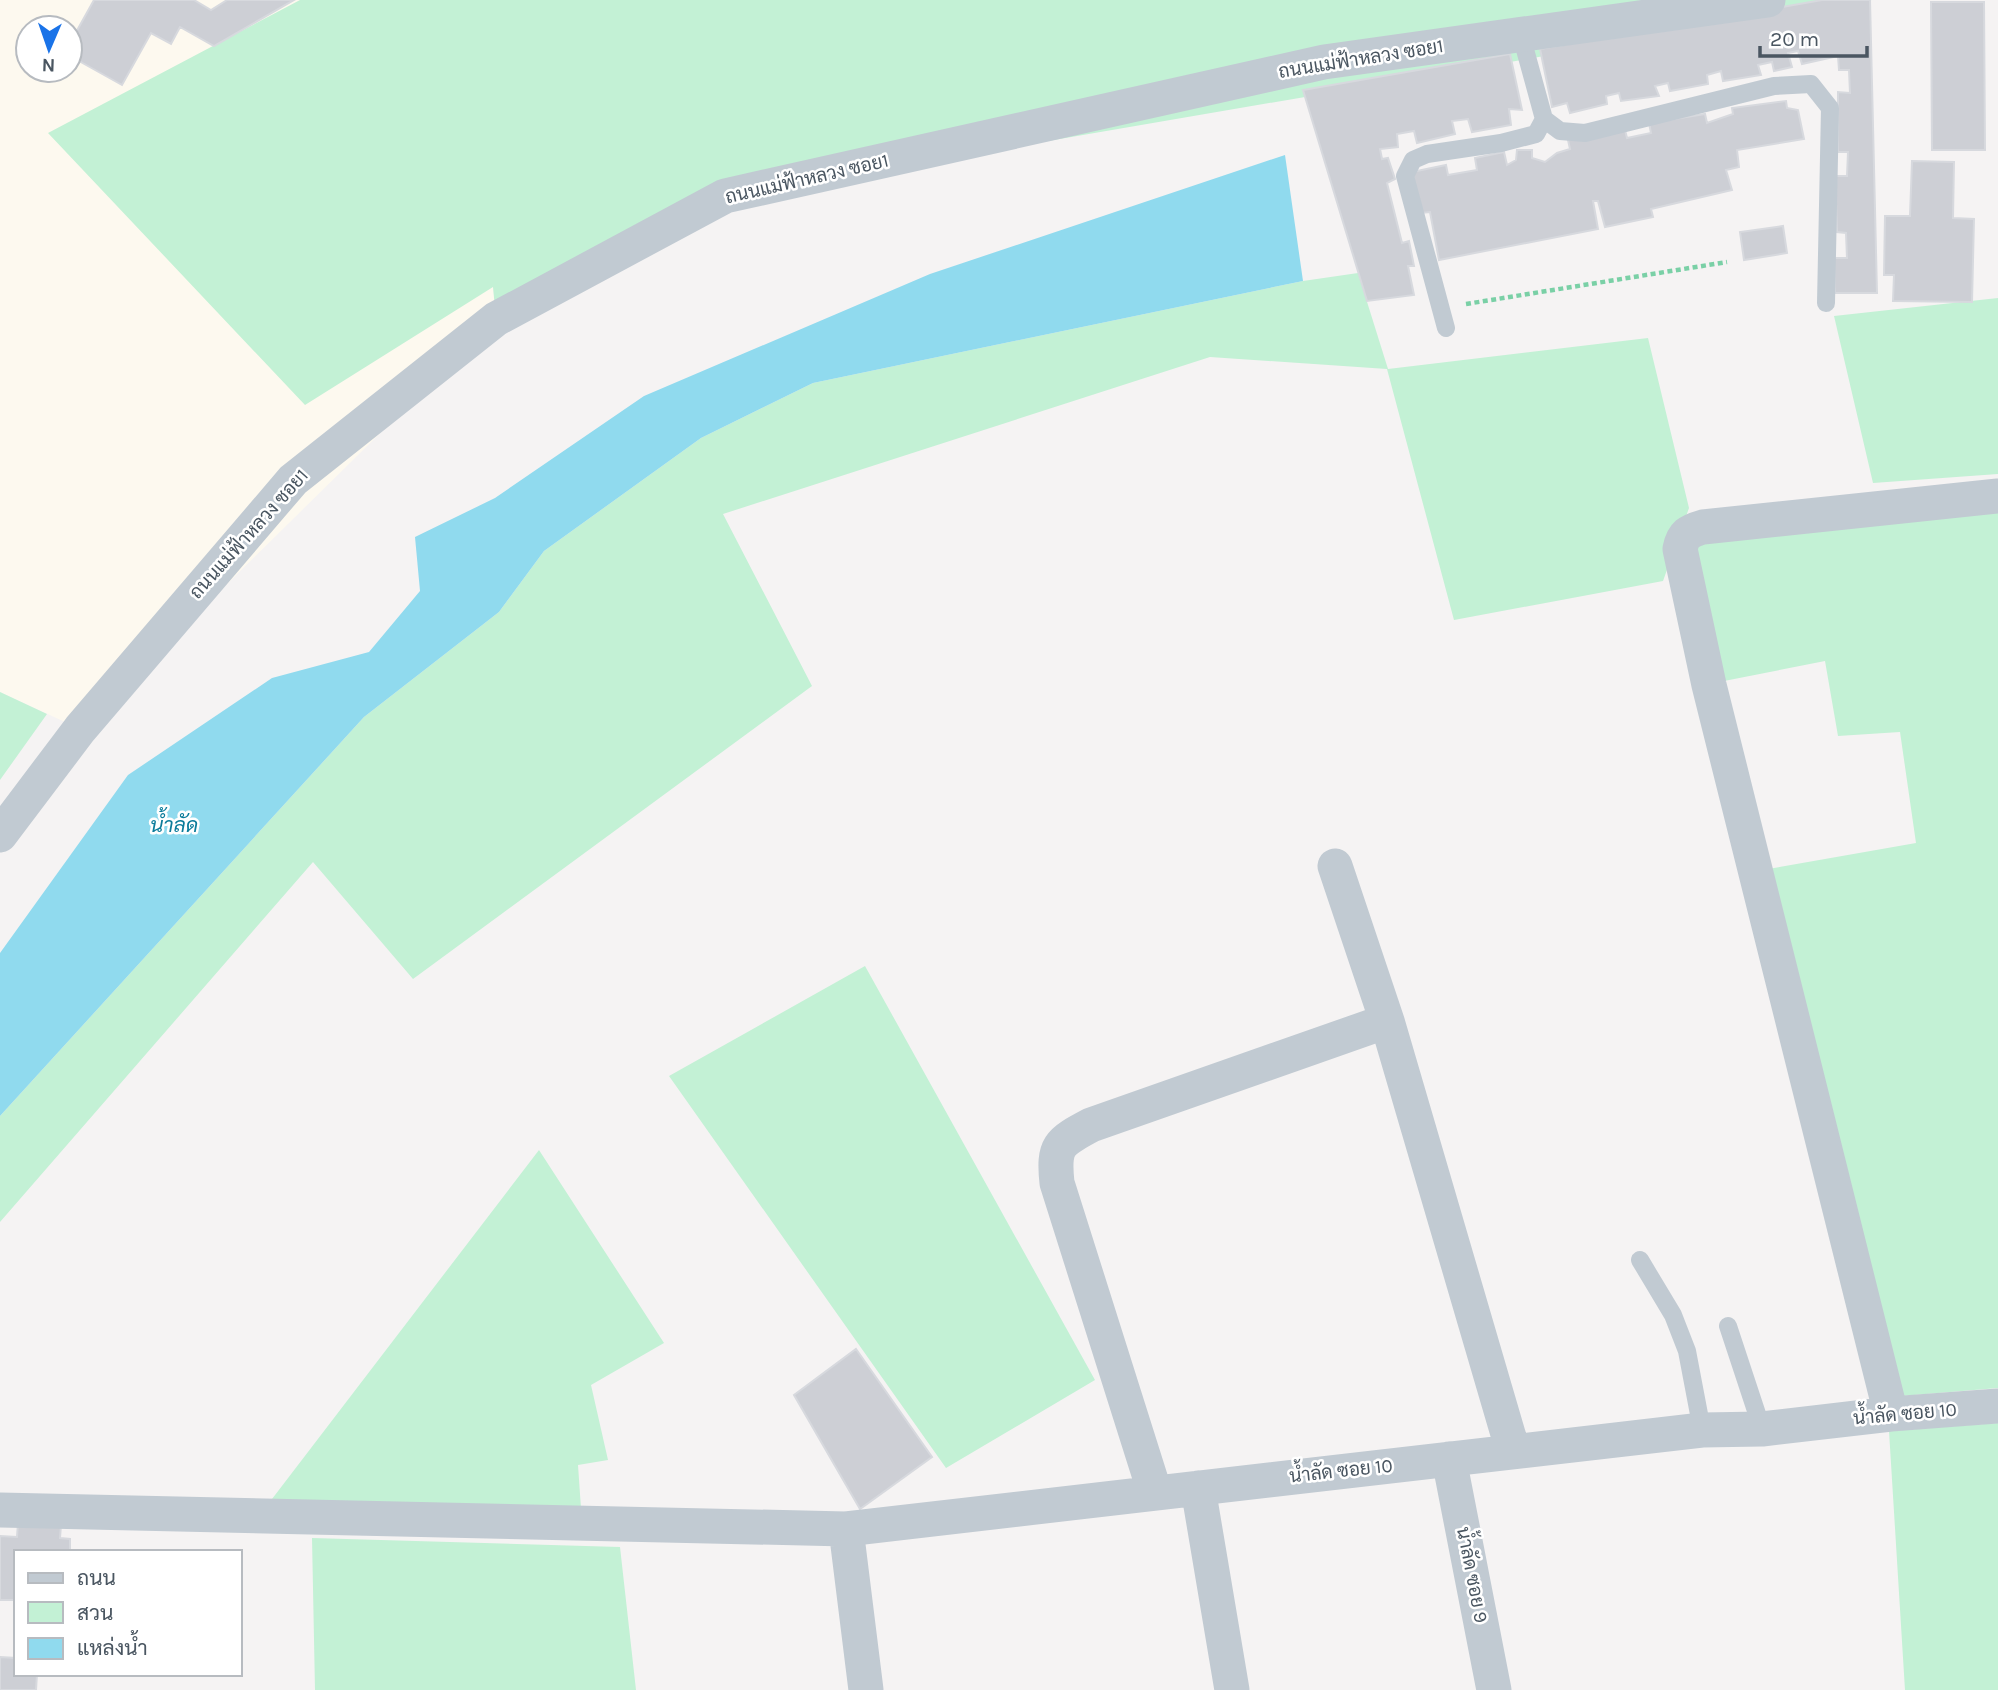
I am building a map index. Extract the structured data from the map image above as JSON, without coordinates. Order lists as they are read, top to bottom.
{
  "streets": {
    "street": ["ถนนแม่ฟ้าหลวง ซอย1", "น้ำลัด ซอย 10", "น้ำลัด ซอย 9"]
  },
  "crossings": [
    ["น้ำลัด ซอย 10", "น้ำลัด ซอย 9"]
  ],
  "water": ["น้ำลัด"],
  "legend": ["ถนน", "สวน", "แหล่งน้ำ"],
  "scale_bar": "20 m",
  "north": "bottom"
}
